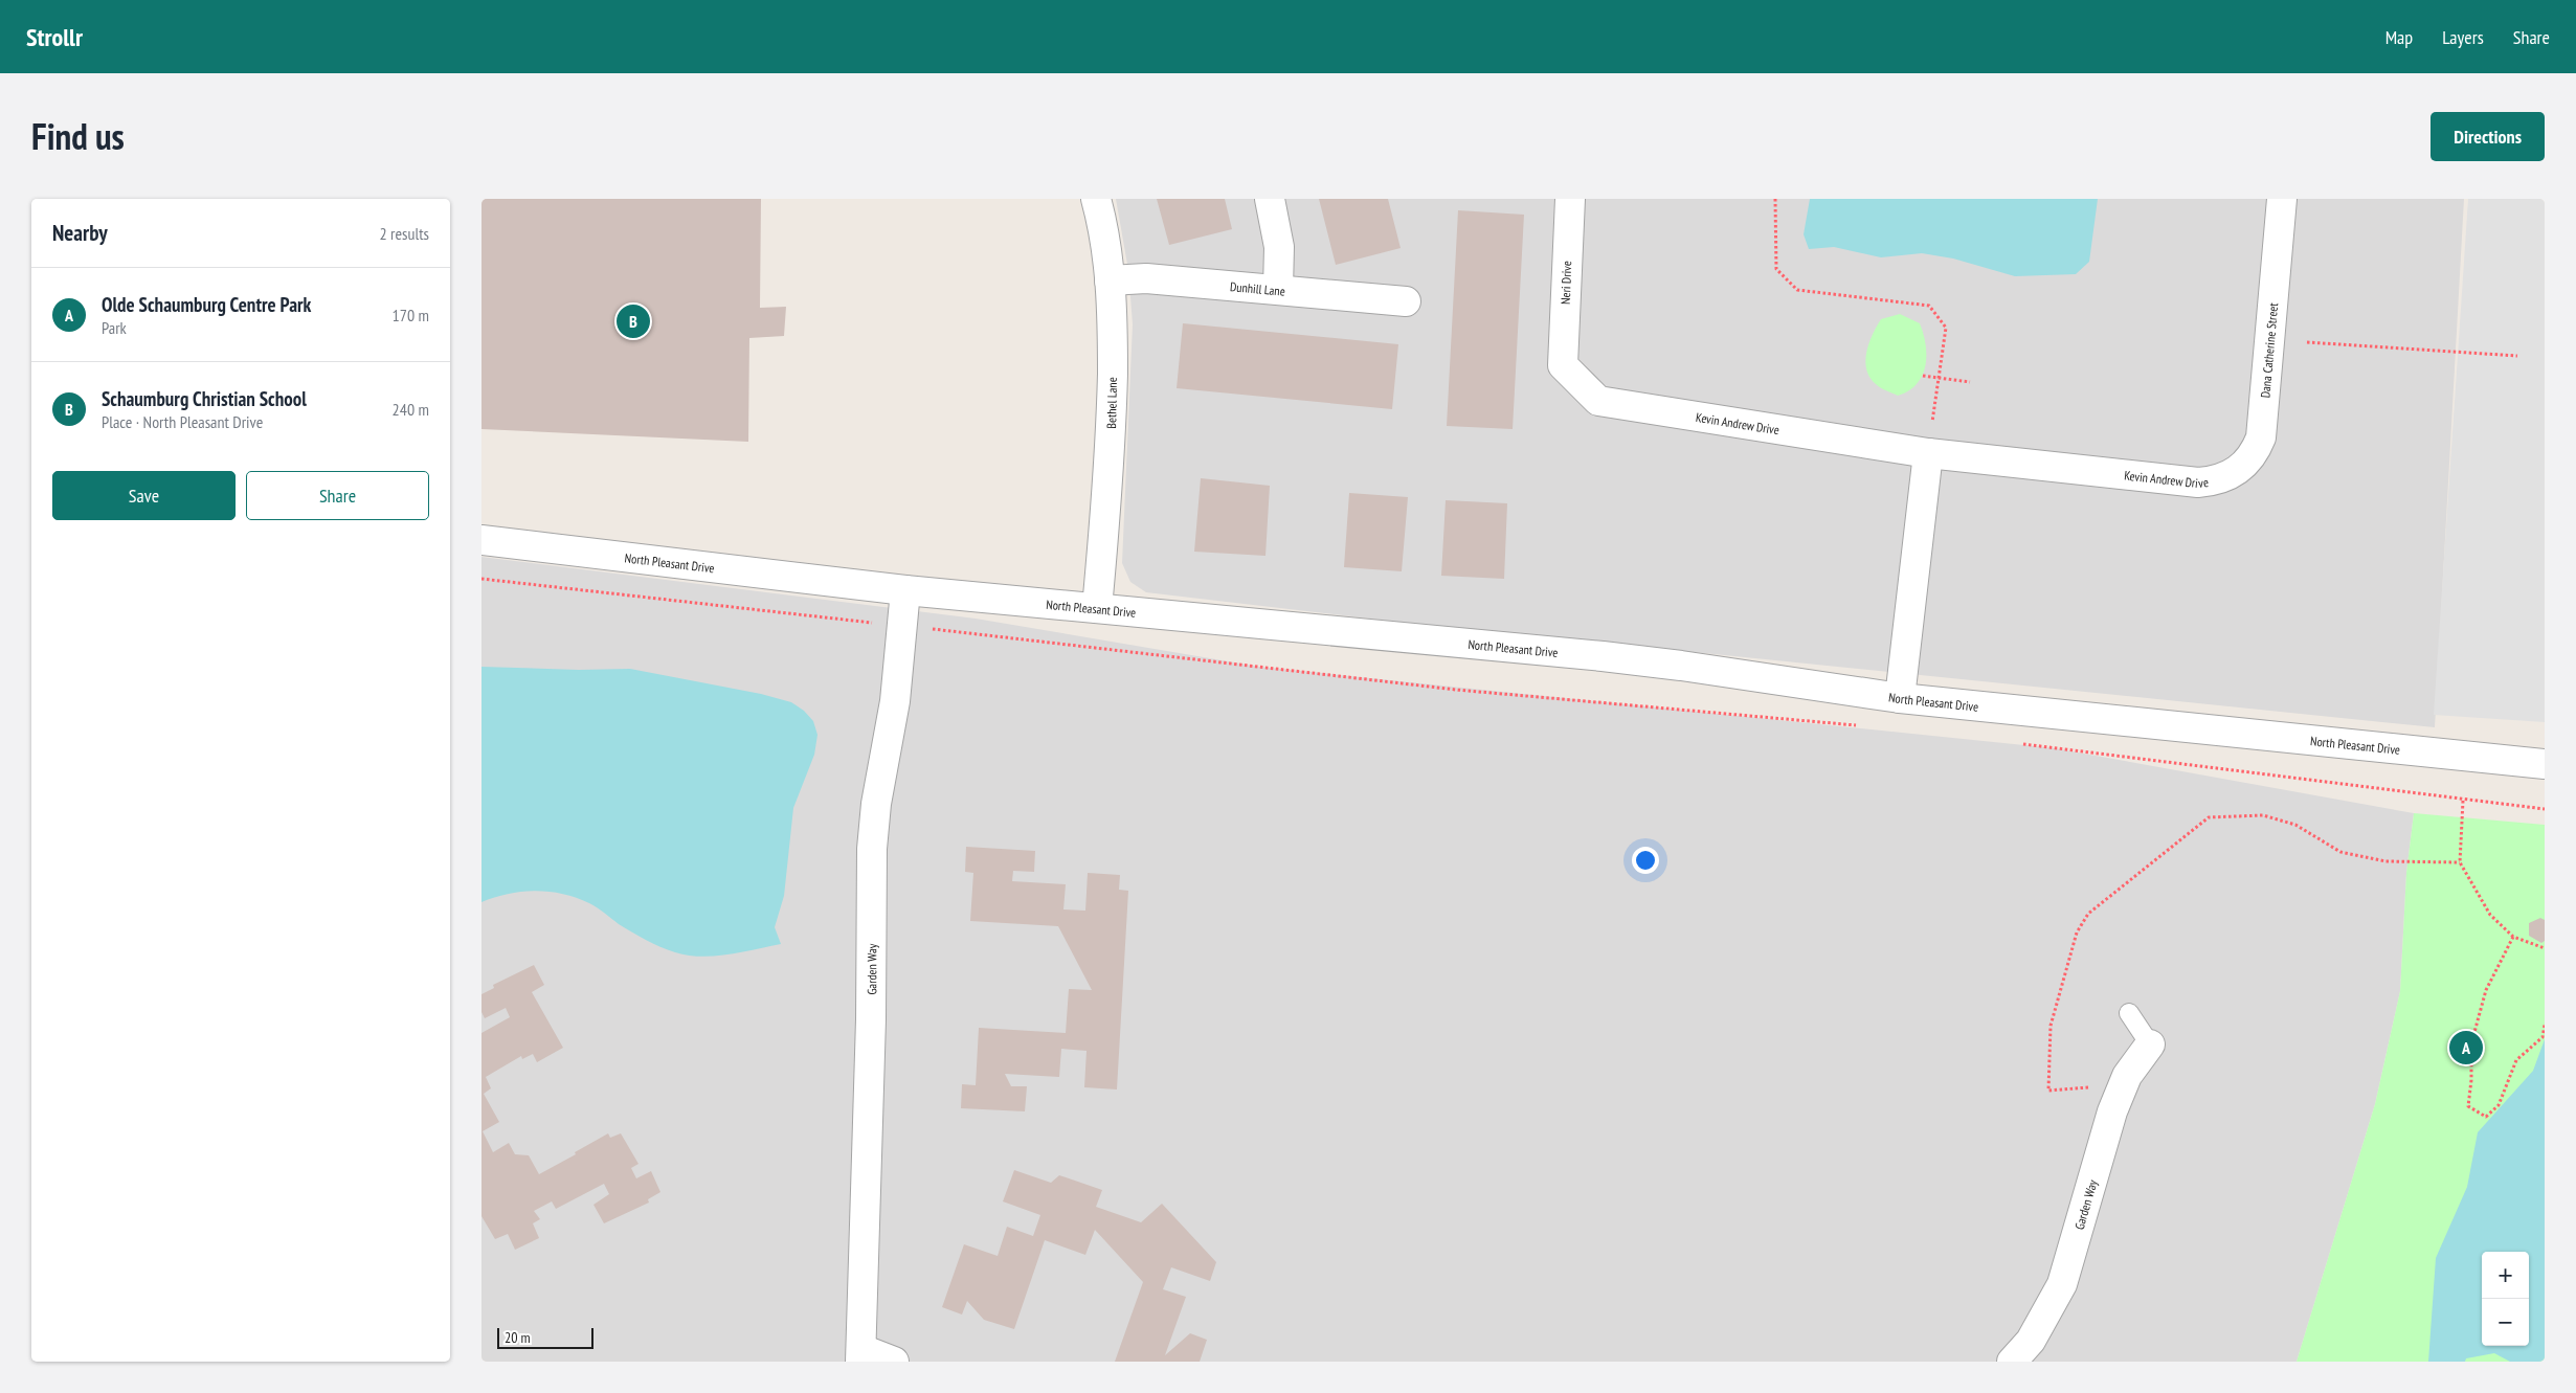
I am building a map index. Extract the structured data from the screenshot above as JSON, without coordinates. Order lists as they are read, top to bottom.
{
  "streets": {
    "street": [
      "Neri Drive",
      "Dunhill Lane",
      "Dana Catherine Street",
      "Bethel Lane",
      "Kevin Andrew Drive",
      "North Pleasant Drive",
      "Garden Way"
    ]
  },
  "crossings": [
    ["Neri Drive", "Kevin Andrew Drive"],
    ["Dunhill Lane", "Bethel Lane"],
    ["Dana Catherine Street", "Kevin Andrew Drive"],
    ["Bethel Lane", "North Pleasant Drive"],
    ["North Pleasant Drive", "Garden Way"]
  ],
  "scale_bar": "20 m",
  "page": {
    "header": "Strollr",
    "nav": ["Map", "Layers", "Share"],
    "title": "Find us",
    "buttons": [
      "Directions",
      ["Save", "Share"]
    ],
    "heading": ["Nearby", "2 results"],
    "list": [
      {
        "mark": "A",
        "name": "Olde Schaumburg Centre Park",
        "note": "Park",
        "value": "170 m"
      },
      {
        "mark": "B",
        "name": "Schaumburg Christian School",
        "note": "Place · North Pleasant Drive",
        "value": "240 m"
      }
    ],
    "pins": ["B", "A"],
    "map_buttons": ["+", "−"],
    "scale": "20 m"
  }
}
